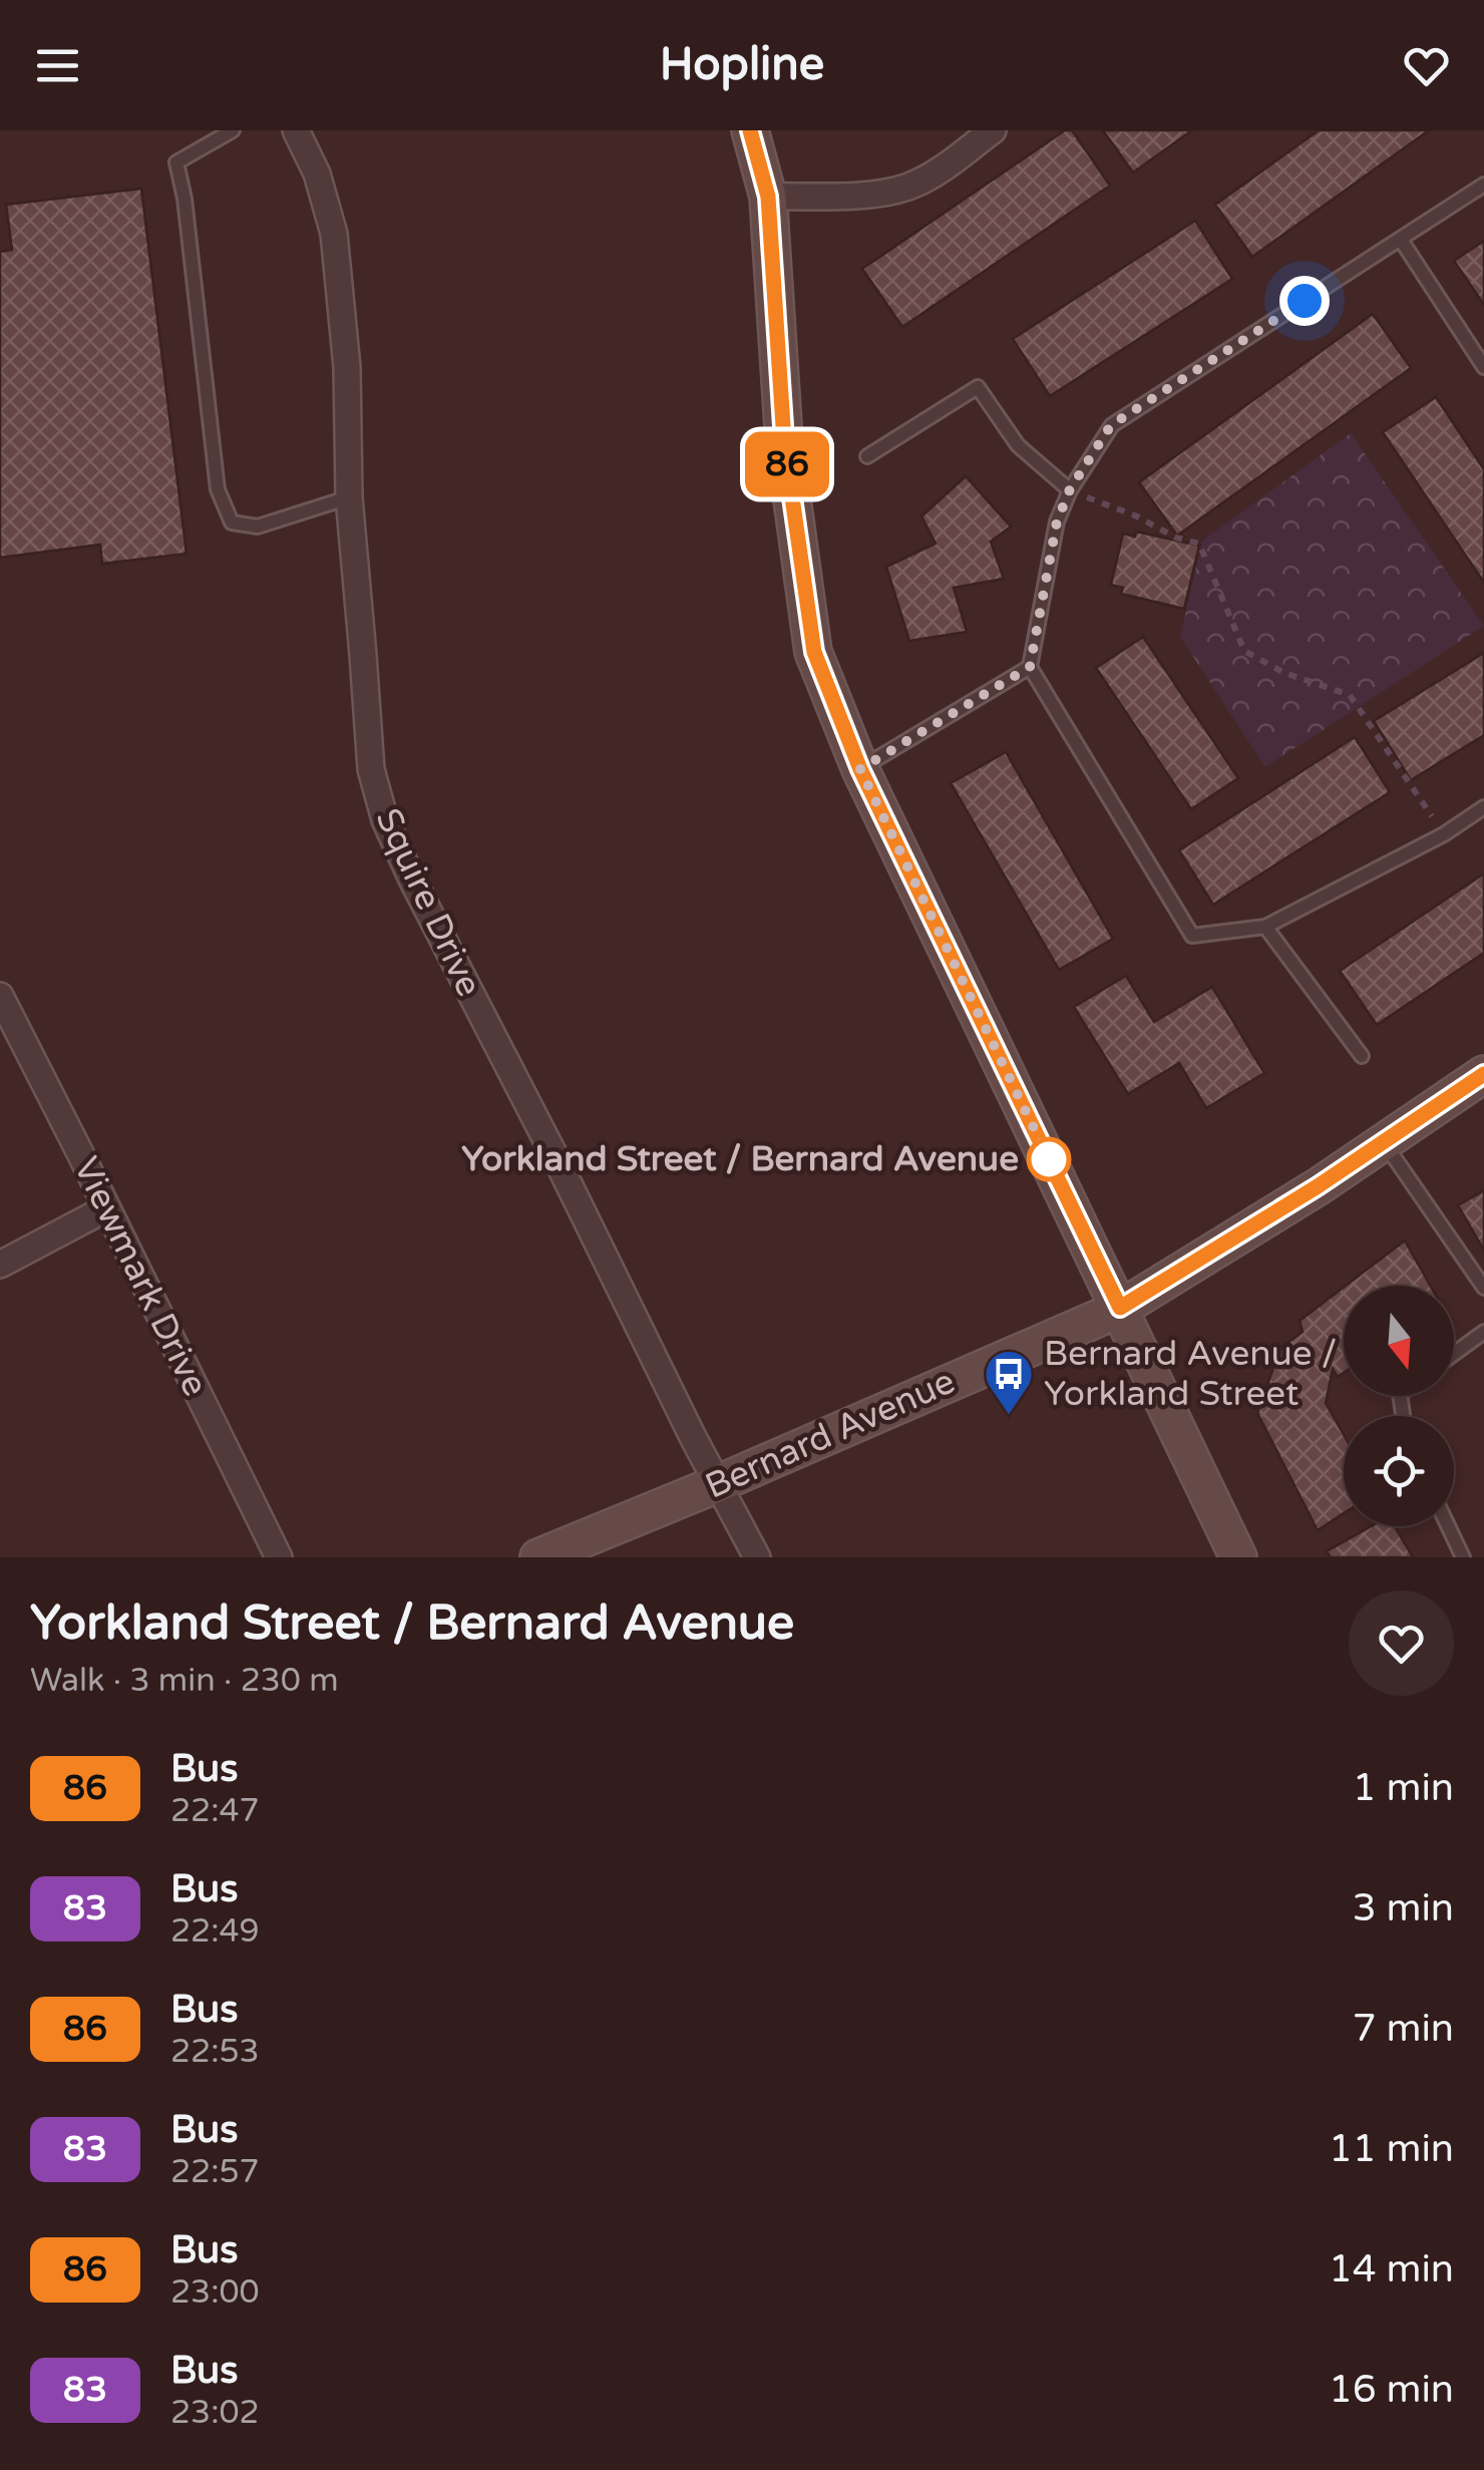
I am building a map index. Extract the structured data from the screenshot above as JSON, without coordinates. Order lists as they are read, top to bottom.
{
  "streets": {
    "street": ["Squire Drive", "Viewmark Drive", "Bernard Avenue"]
  },
  "crossings": [
    ["Squire Drive", "Bernard Avenue"]
  ],
  "places": {
    "other": ["Yorkland Street / Bernard Avenue"],
    "bus stop": ["Bernard Avenue / Yorkland Street"]
  },
  "lines": ["bus line 86"],
  "north": "bottom",
  "page": {
    "header": "Hopline",
    "on_map": "86",
    "heading": ["Yorkland Street / Bernard Avenue", "Walk · 3 min · 230 m"],
    "list": [
      {
        "mark": "86",
        "name": "Bus",
        "note": "22:47",
        "value": "1 min"
      },
      {
        "mark": "83",
        "name": "Bus",
        "note": "22:49",
        "value": "3 min"
      },
      {
        "mark": "86",
        "name": "Bus",
        "note": "22:53",
        "value": "7 min"
      },
      {
        "mark": "83",
        "name": "Bus",
        "note": "22:57",
        "value": "11 min"
      },
      {
        "mark": "86",
        "name": "Bus",
        "note": "23:00",
        "value": "14 min"
      },
      {
        "mark": "83",
        "name": "Bus",
        "note": "23:02",
        "value": "16 min"
      }
    ]
  }
}
